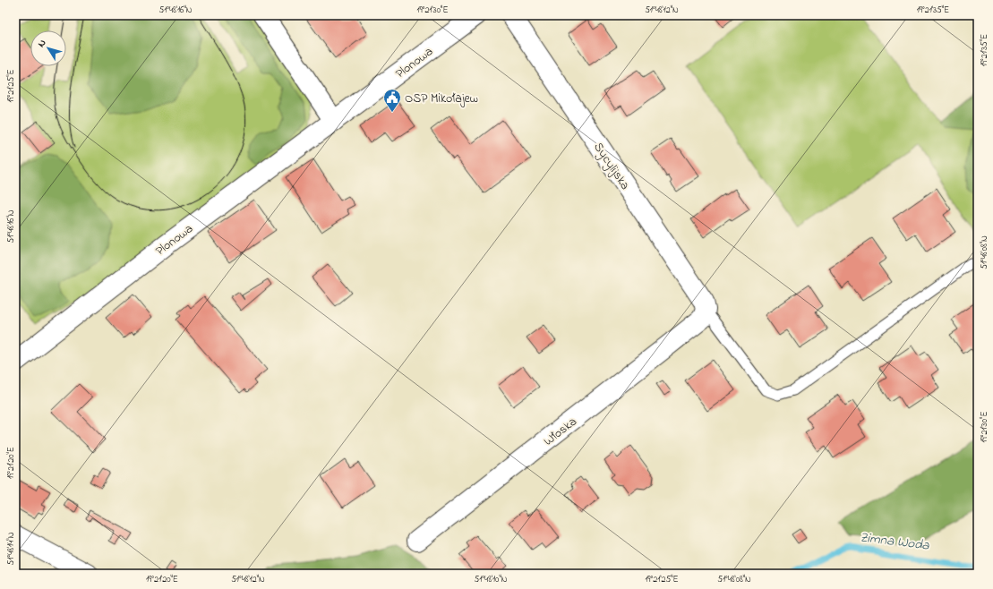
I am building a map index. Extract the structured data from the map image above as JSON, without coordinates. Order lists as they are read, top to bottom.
{
  "streets": {
    "street": ["Plonowa", "Sycylijska", "Włoska"]
  },
  "crossings": [
    ["Sycylijska", "Włoska"]
  ],
  "water": ["Zimna Woda"],
  "places": {
    "public building": ["OSP Mikołajew"]
  },
  "north": "top left",
  "coordinates": [
    "51°48'16\"N",
    "19°21'30\"E",
    "51°48'12\"N",
    "19°21'35\"E",
    "19°21'25\"E",
    "51°48'08\"N",
    "19°21'20\"E",
    "51°48'14\"N",
    "51°48'10\"N"
  ]
}
